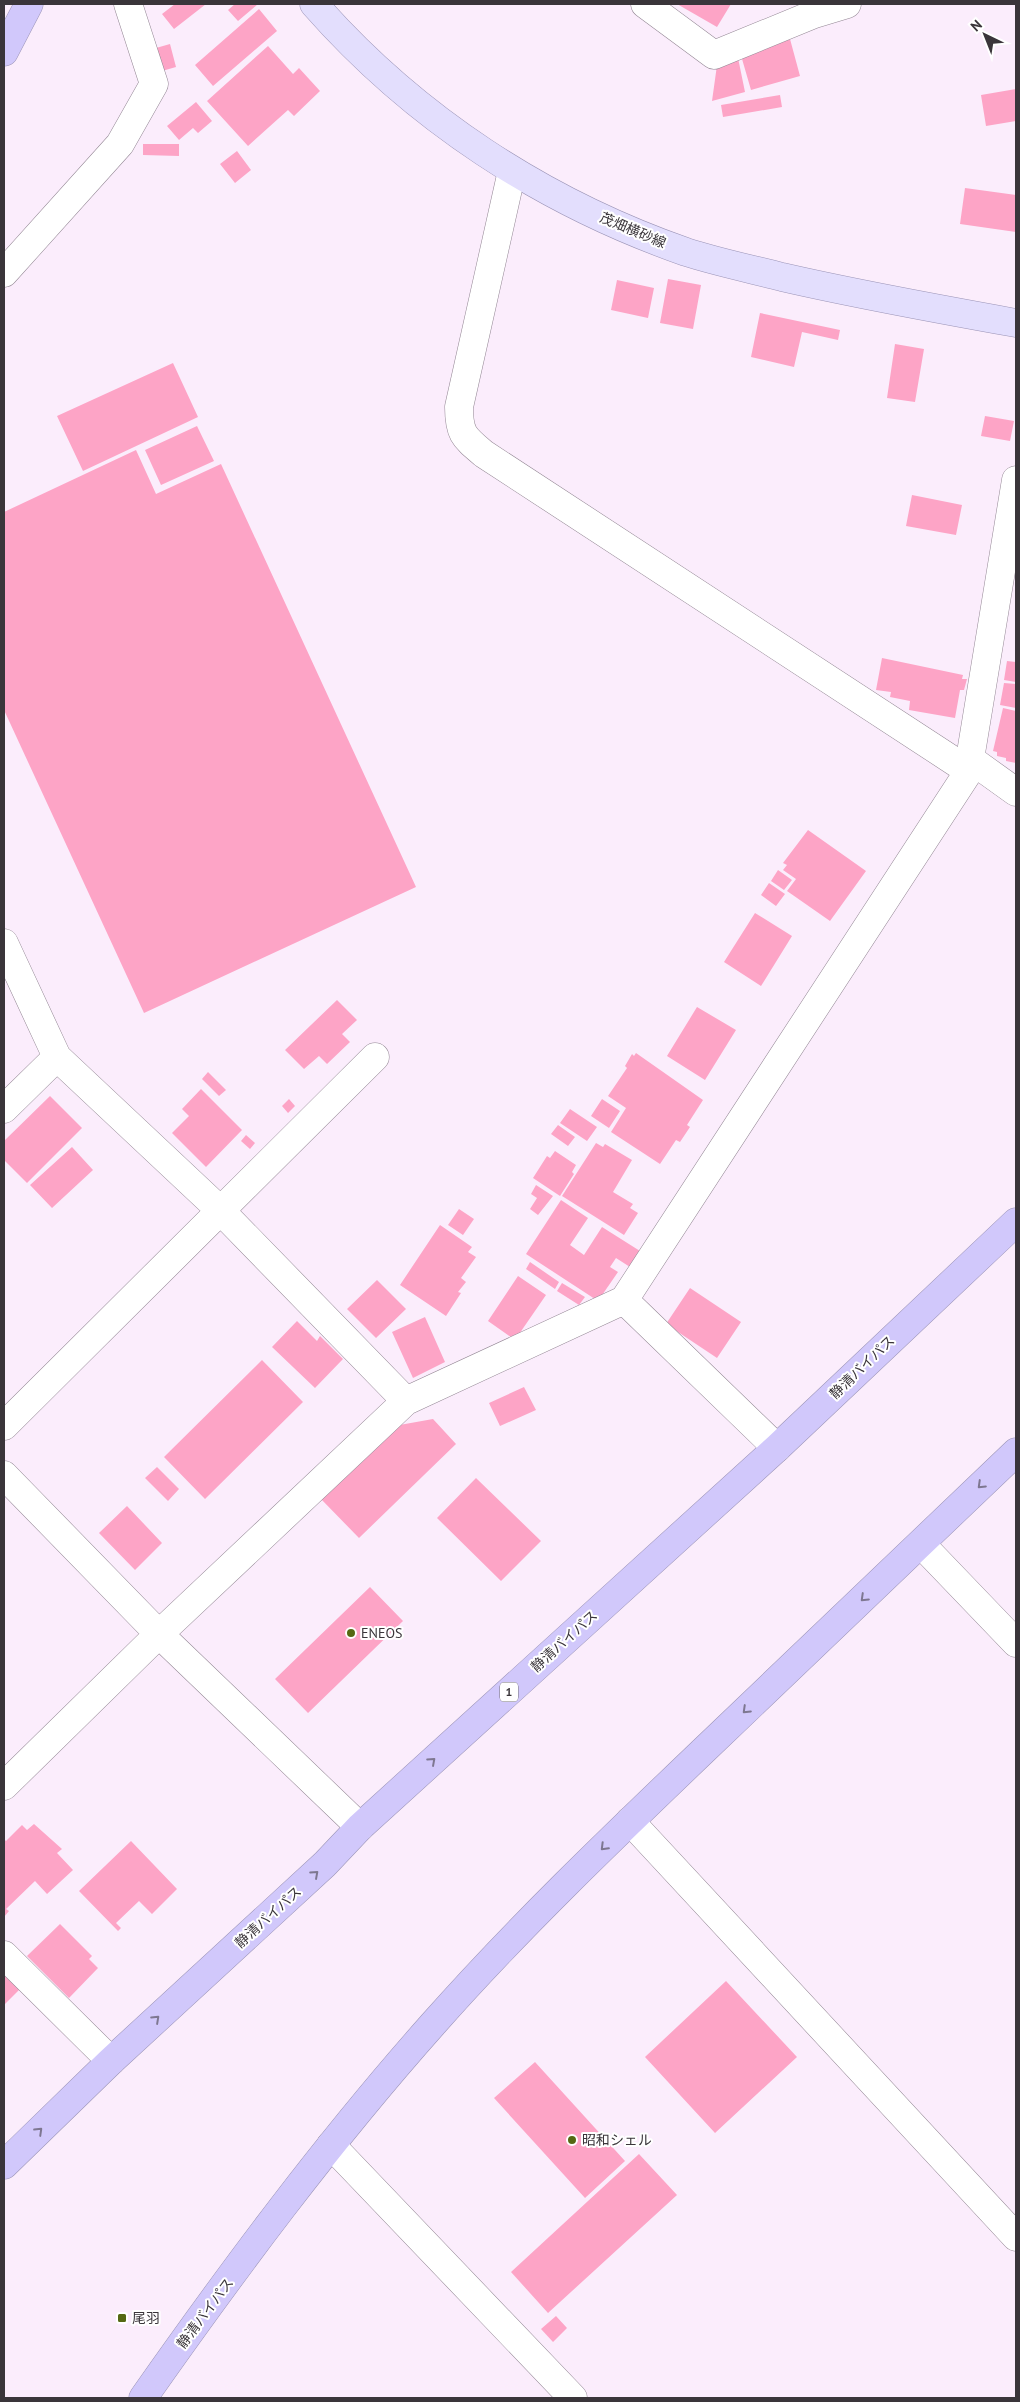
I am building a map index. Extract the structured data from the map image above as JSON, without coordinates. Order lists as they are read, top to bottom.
{
  "streets": {
    "highway": ["静清バイパス", "1"],
    "main road": ["茂畑横砂線"]
  },
  "places": {
    "other": ["ENEOS", "昭和シェル"],
    "transit": ["尾羽"]
  },
  "north": "top left"
}
